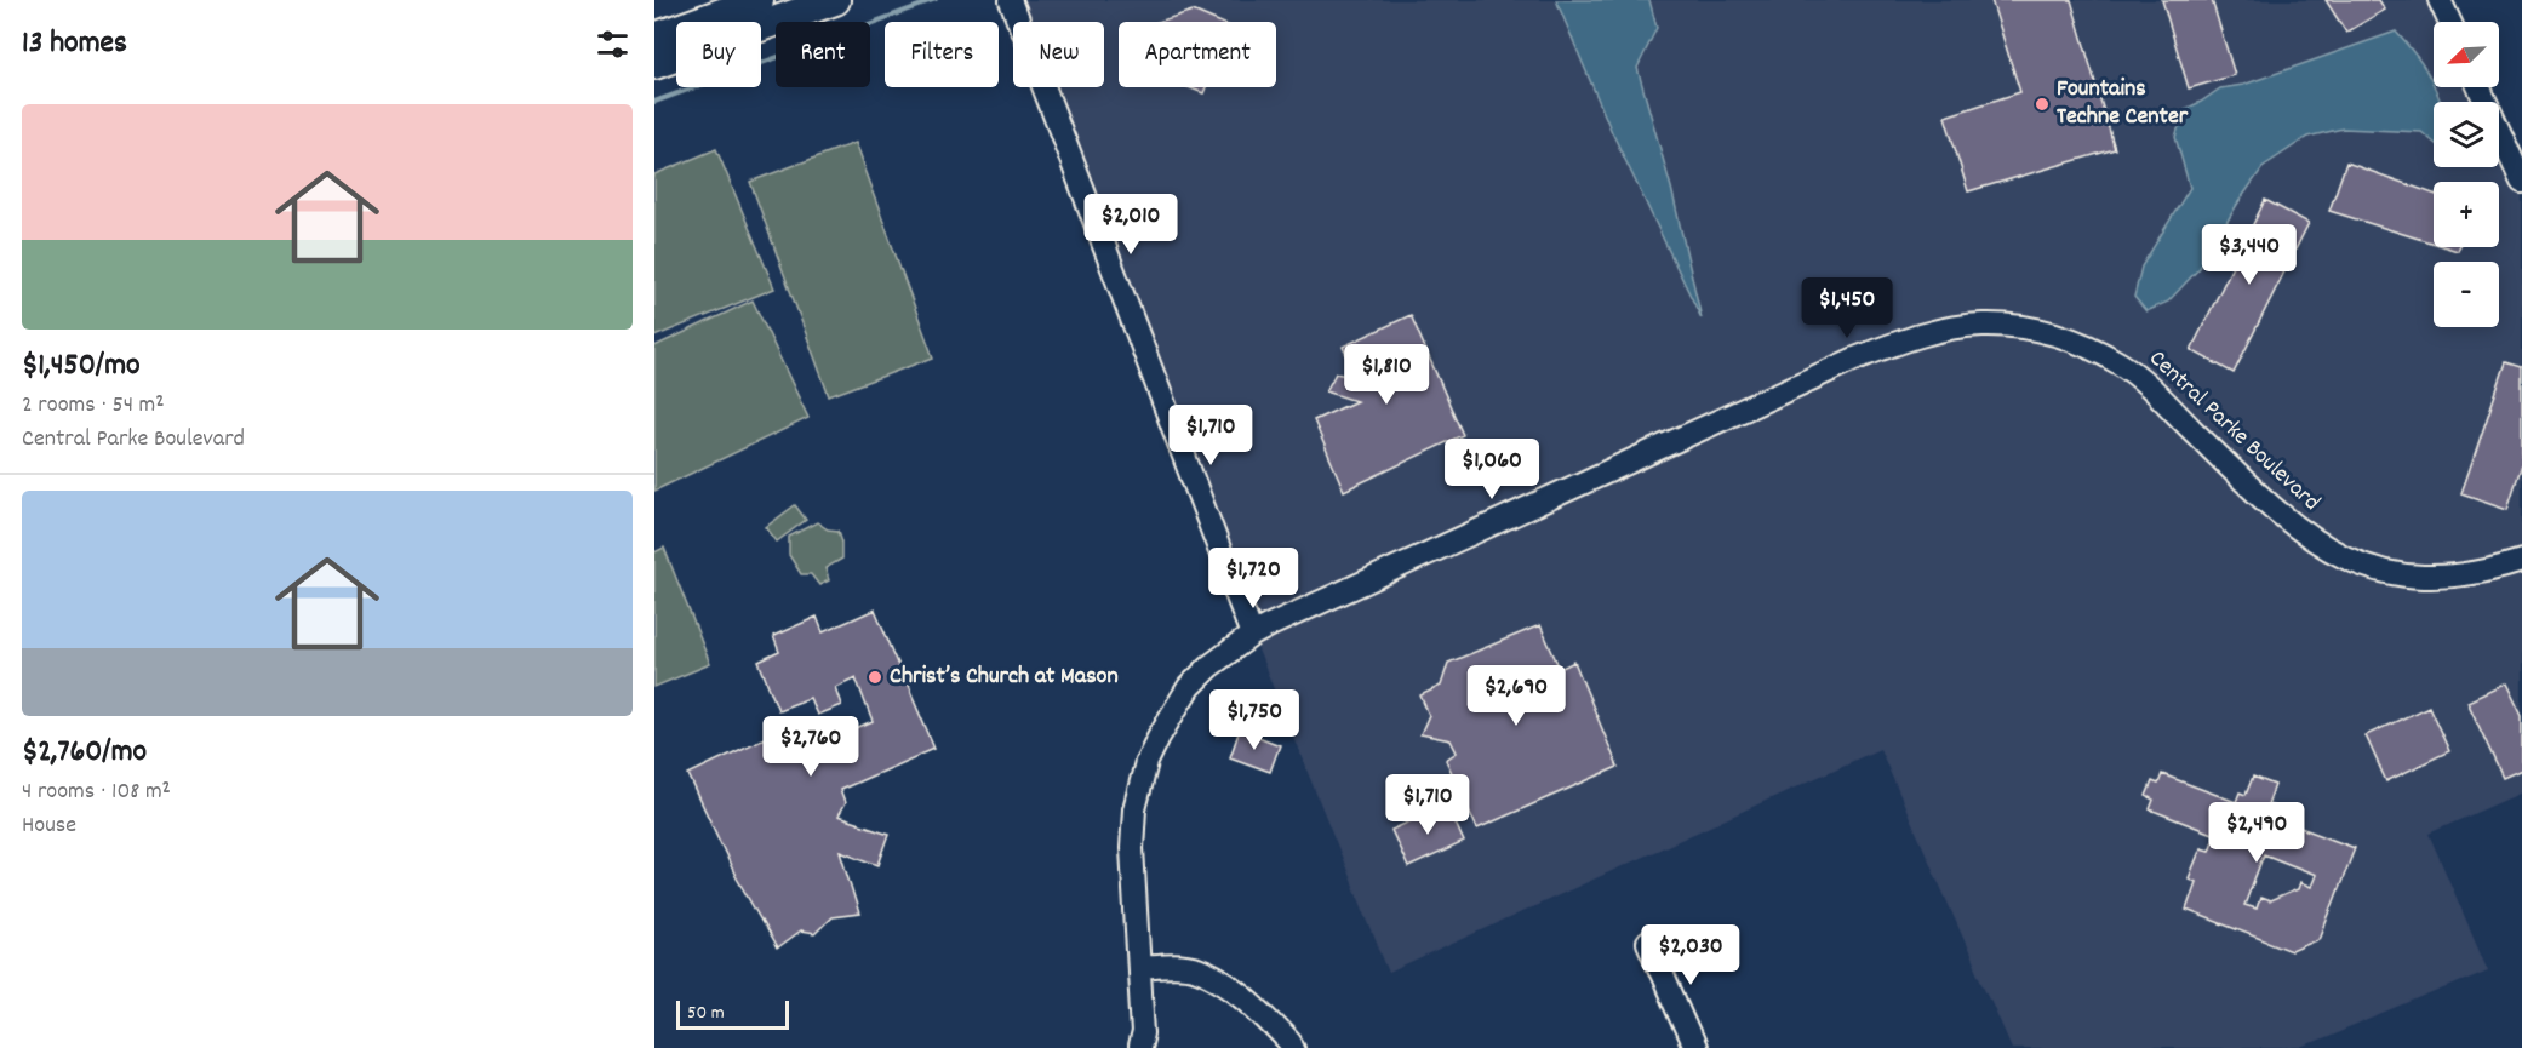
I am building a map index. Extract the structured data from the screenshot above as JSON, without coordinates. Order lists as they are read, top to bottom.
{
  "streets": {
    "street": ["Central Parke Boulevard"]
  },
  "places": ["Fountains Techne Center", "Christ’s Church at Mason"],
  "scale_bar": "50 m",
  "north": "bottom left",
  "page": {
    "heading": "13 homes",
    "map_buttons": ["+", "−"],
    "chip": [
      "Buy",
      "Rent",
      "Filters",
      "New",
      "Apartment"
    ],
    "list": [
      {
        "name": "$1,450/mo",
        "note": "2 rooms · 54 m² · Central Parke Boulevard"
      },
      {
        "name": "$2,760/mo",
        "note": "4 rooms · 108 m² · House"
      }
    ],
    "price": [
      "$2,010",
      "$3,440",
      "$1,450",
      "$1,810",
      "$1,710",
      "$1,060",
      "$1,720",
      "$2,690",
      "$1,750",
      "$2,760",
      "$1,710",
      "$2,490",
      "$2,030"
    ],
    "scale": "50 m"
  }
}
